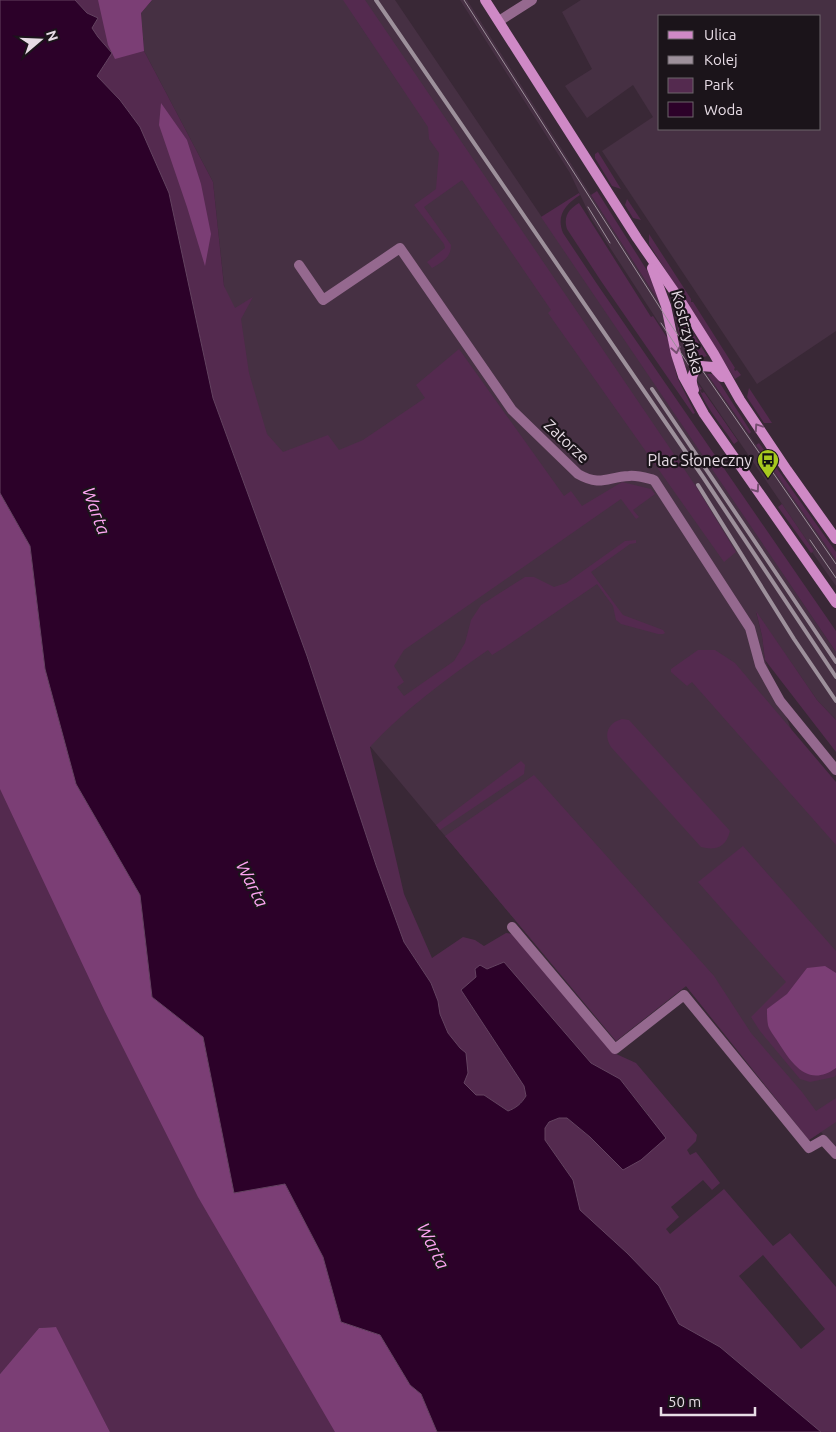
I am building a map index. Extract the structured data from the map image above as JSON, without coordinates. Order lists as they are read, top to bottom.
{
  "streets": {
    "main road": ["Kostrzyńska"],
    "street": ["Zatorze"]
  },
  "water": ["Warta"],
  "places": {
    "bus stop": ["Plac Słoneczny"]
  },
  "legend": [
    "Ulica",
    "Kolej",
    "Park",
    "Woda"
  ],
  "scale_bar": "50 m",
  "north": "right"
}
